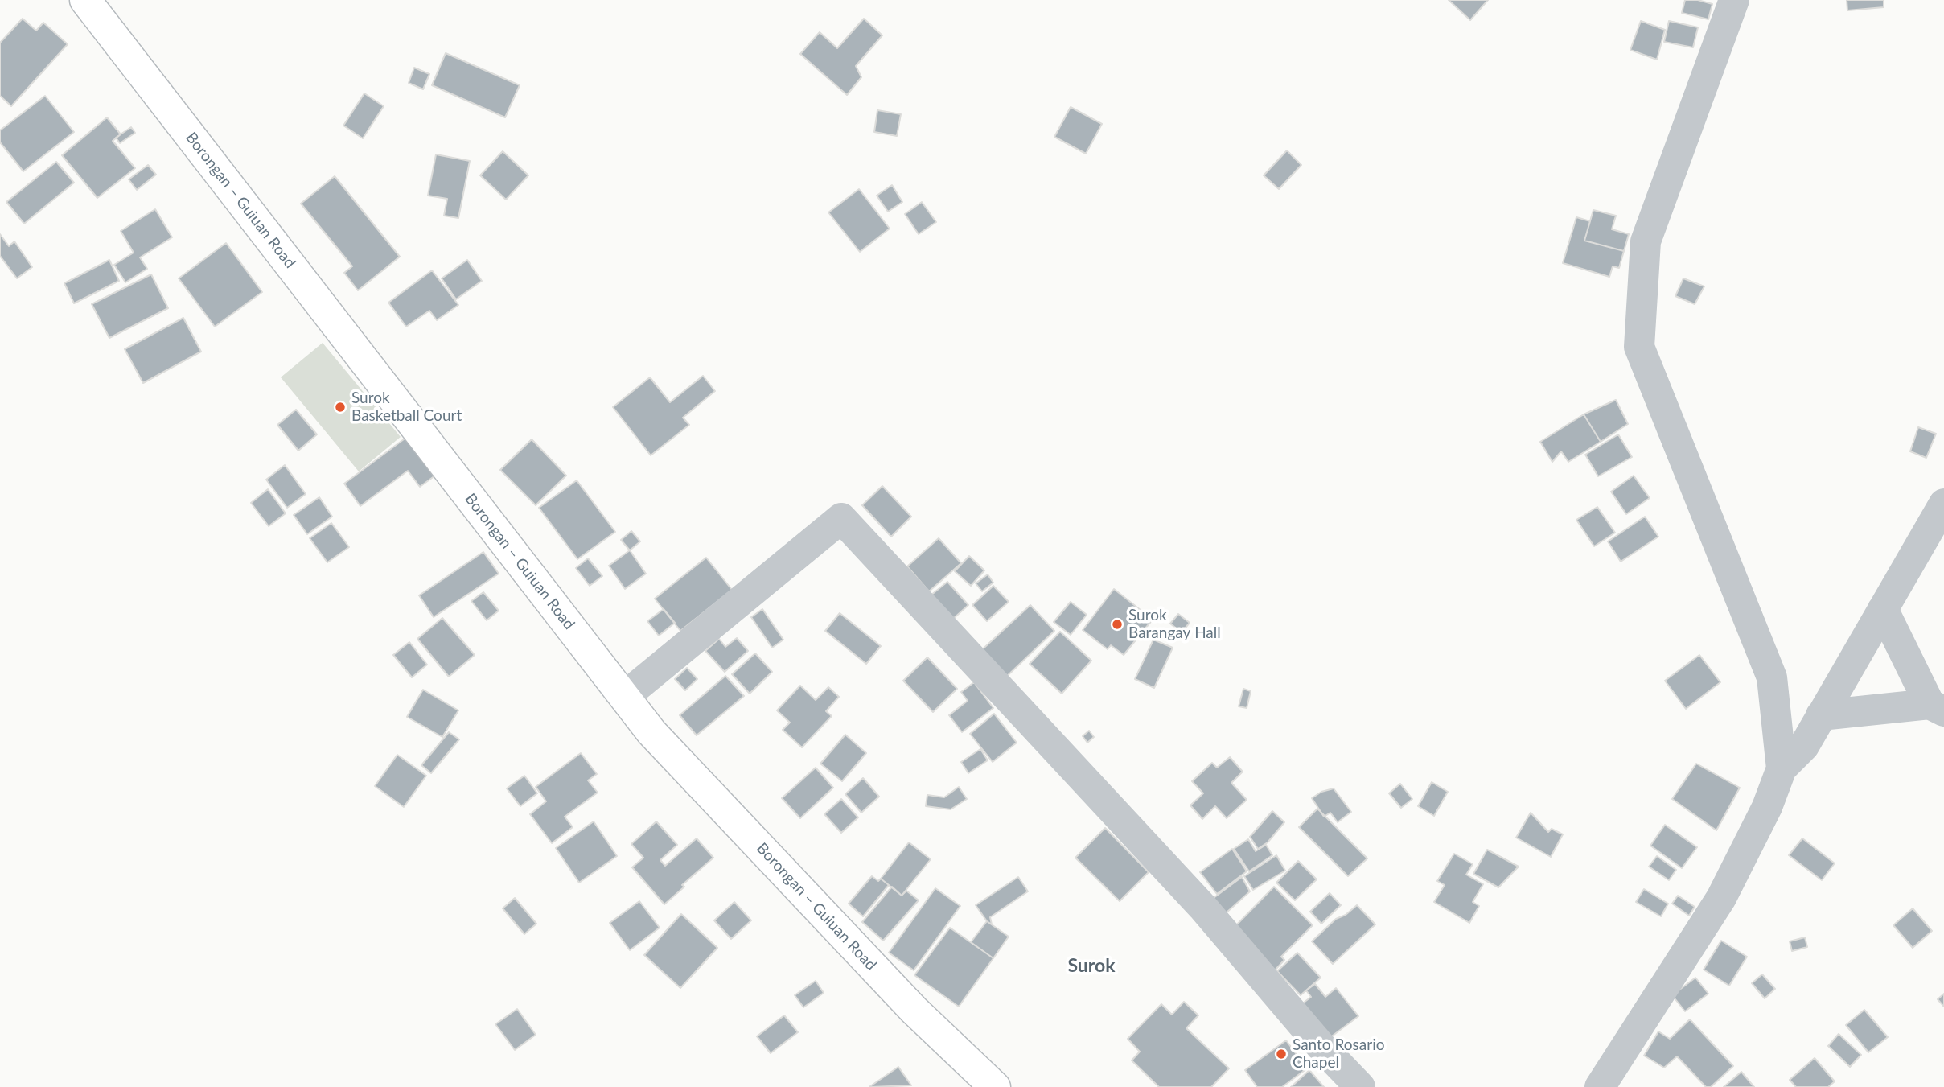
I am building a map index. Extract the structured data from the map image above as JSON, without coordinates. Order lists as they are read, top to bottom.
{
  "streets": {
    "main road": ["Borongan – Guiuan Road"]
  },
  "districts": ["Surok"],
  "places": ["Surok Basketball Court", "Surok Barangay Hall", "Santo Rosario Chapel"]
}
